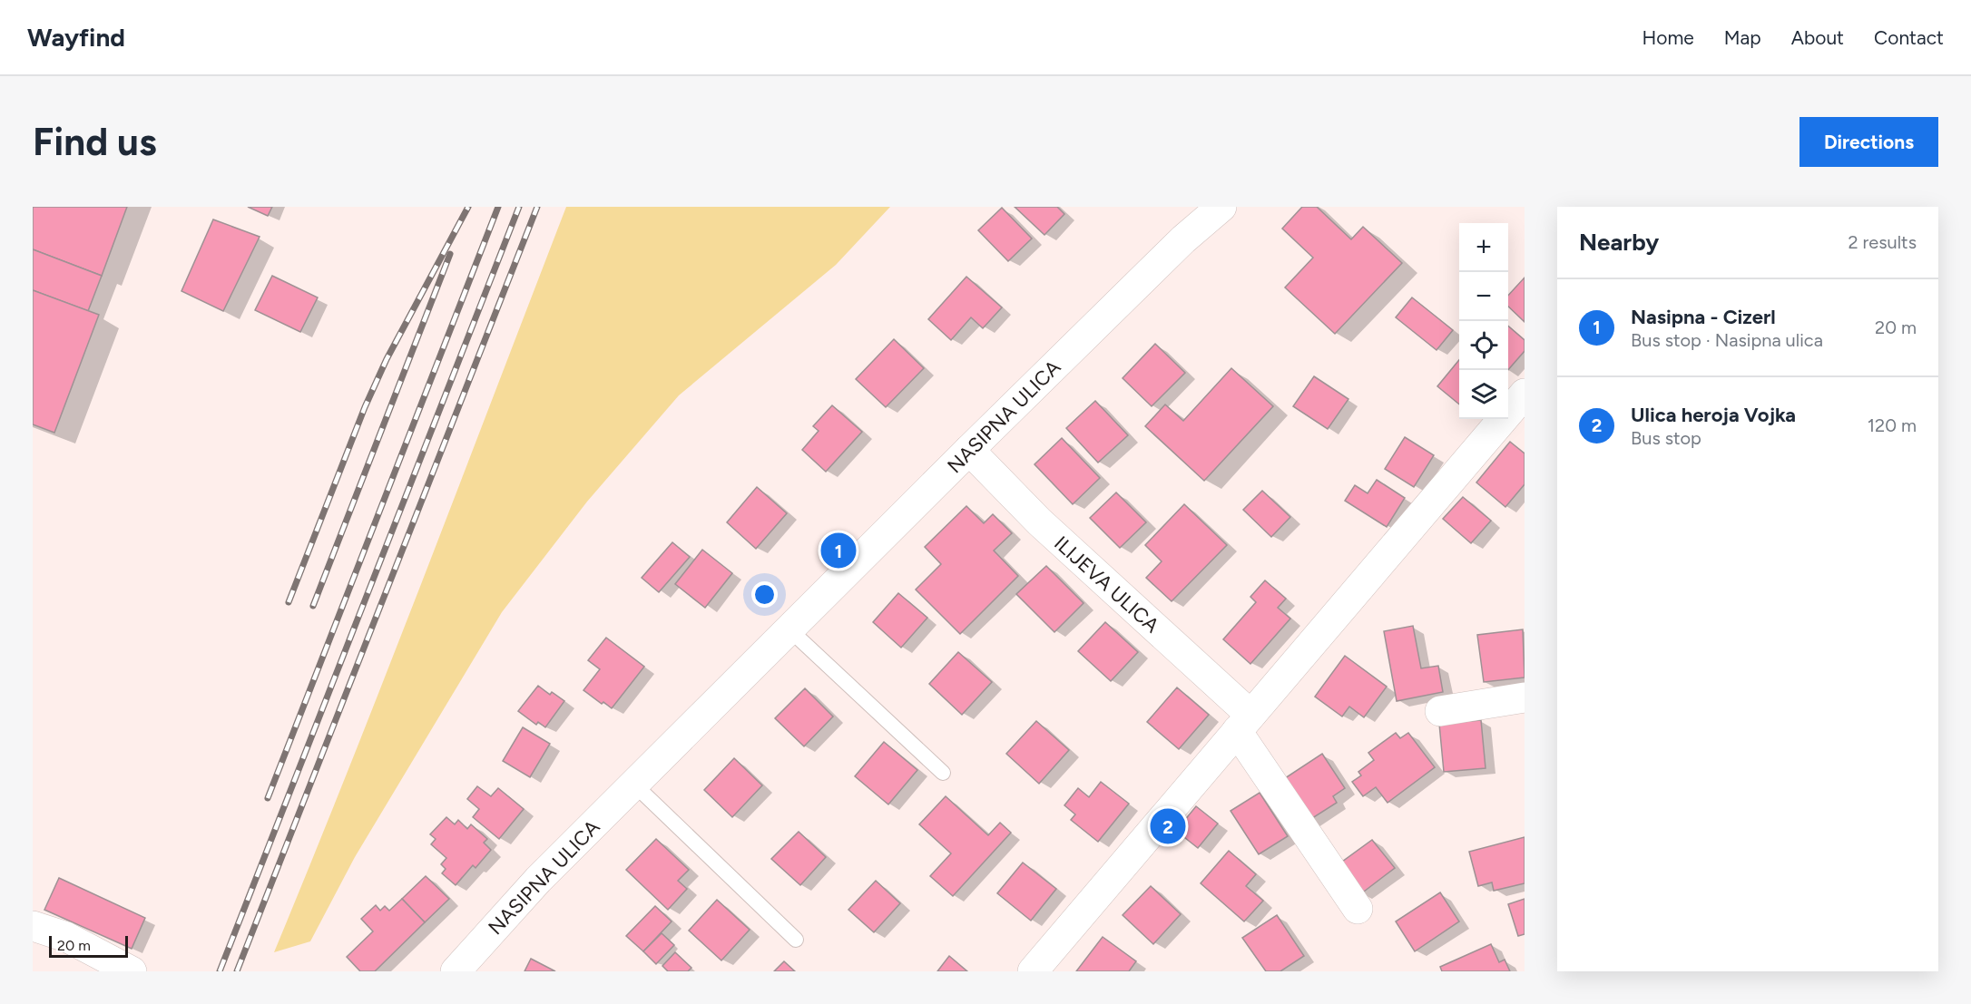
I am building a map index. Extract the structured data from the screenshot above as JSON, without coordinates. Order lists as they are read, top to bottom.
{
  "streets": {
    "street": ["NASIPNA ULICA", "ILIJEVA ULICA"]
  },
  "crossings": [
    ["NASIPNA ULICA", "ILIJEVA ULICA"]
  ],
  "scale_bar": "20 m",
  "page": {
    "header": "Wayfind",
    "nav": [
      "Home",
      "Map",
      "About",
      "Contact"
    ],
    "buttons": "Directions",
    "title": "Find us",
    "heading": ["Nearby", "2 results"],
    "map_buttons": ["+", "−"],
    "list": [
      {
        "mark": "1",
        "name": "Nasipna - Cizerl",
        "note": "Bus stop · Nasipna ulica",
        "value": "20 m"
      },
      {
        "mark": "2",
        "name": "Ulica heroja Vojka",
        "note": "Bus stop",
        "value": "120 m"
      }
    ],
    "pins": ["1", "2"],
    "scale": "20 m"
  }
}
